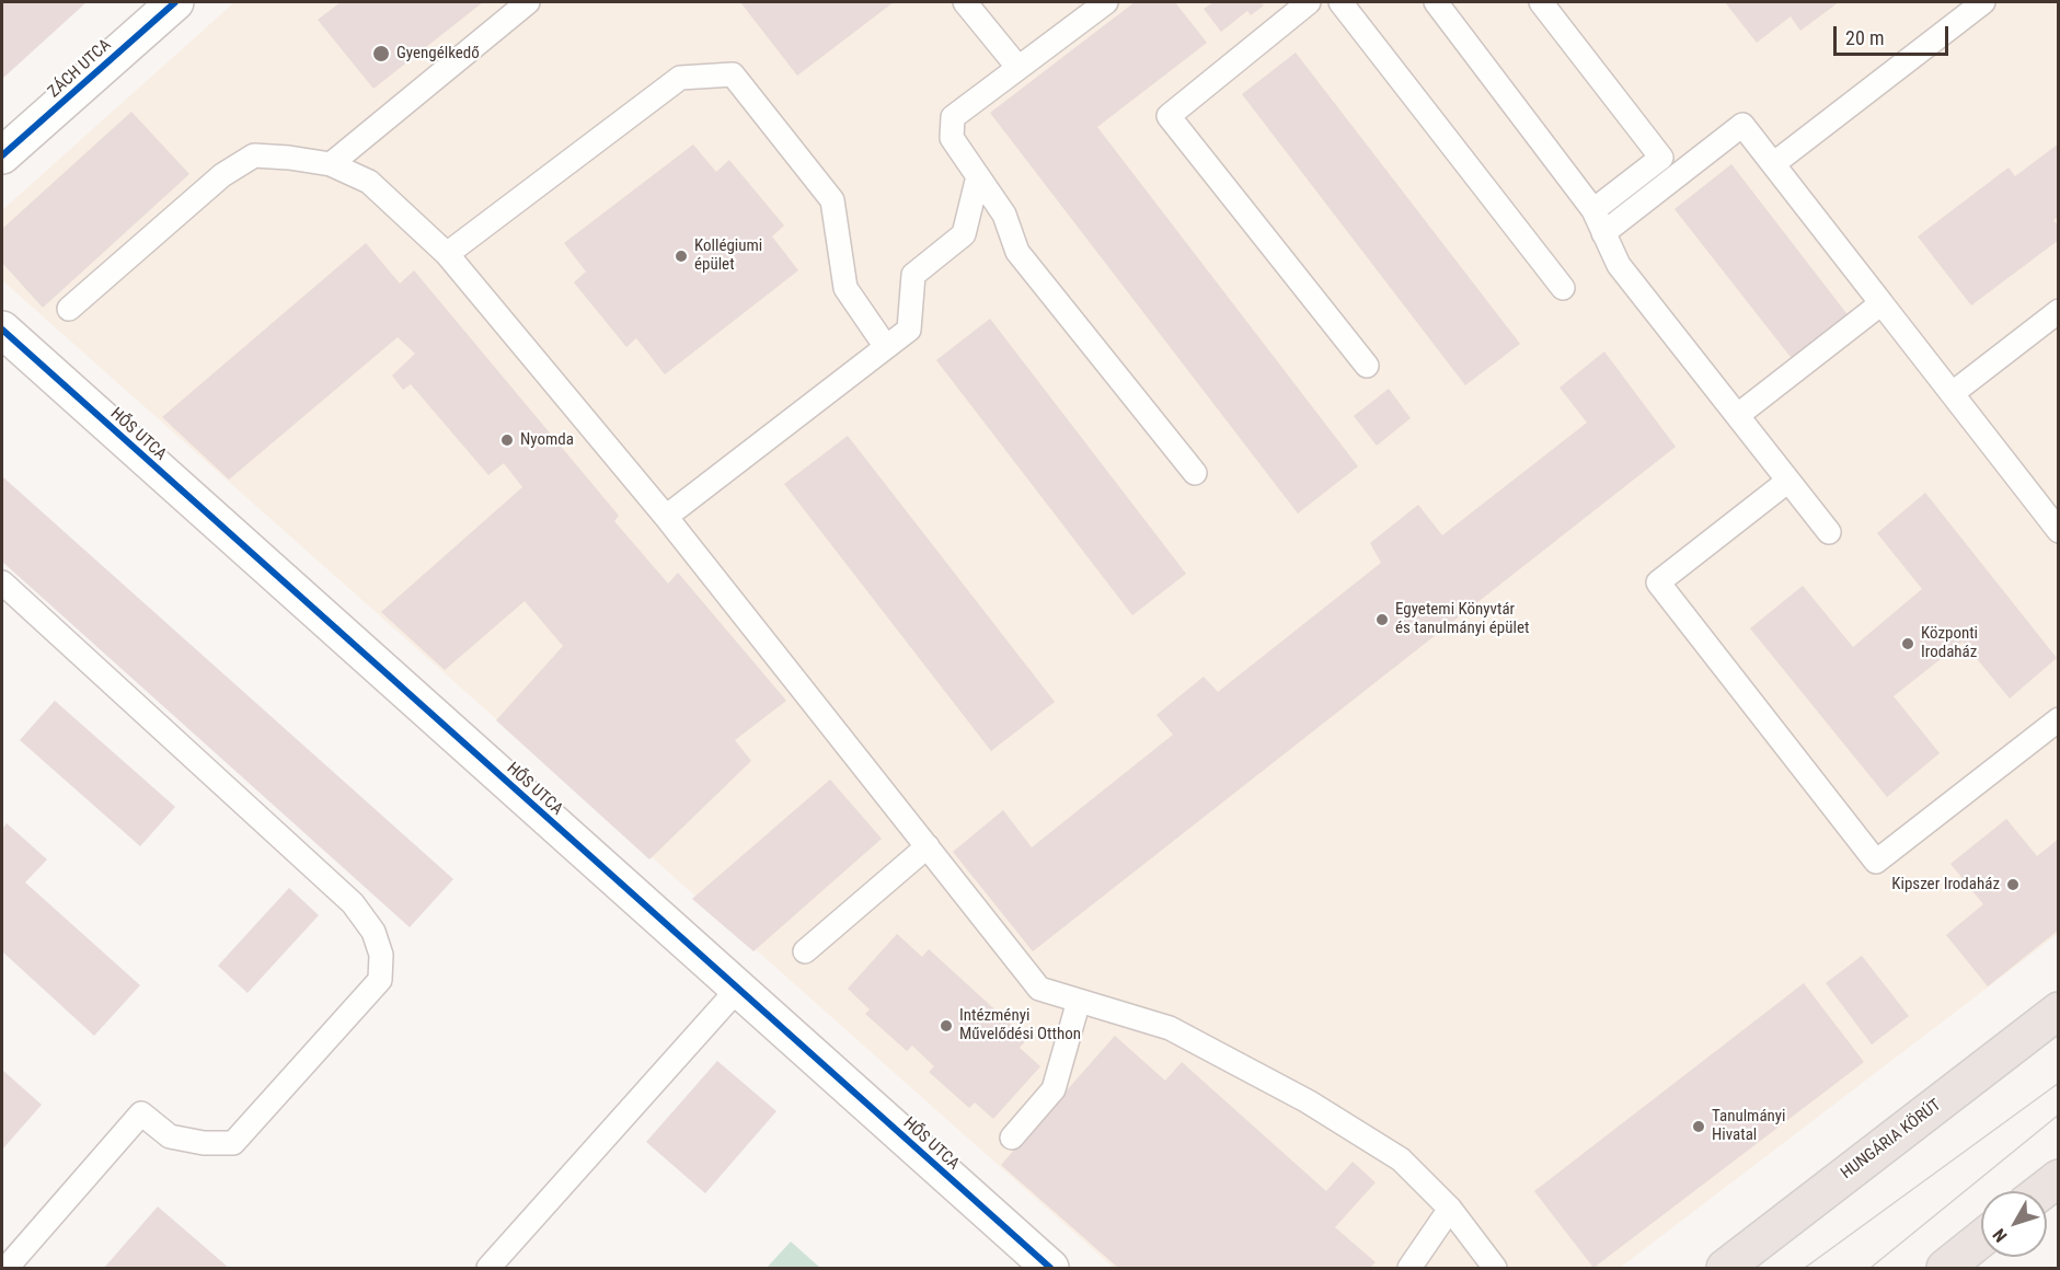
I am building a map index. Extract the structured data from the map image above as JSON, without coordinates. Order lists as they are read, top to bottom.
{
  "streets": {
    "main road": ["HUNGÁRIA KÖRÚT"],
    "street": ["ZÁCH UTCA", "HŐS UTCA"]
  },
  "places": [
    "Gyengélkedő",
    "Kollégiumi épület",
    "Nyomda",
    "Egyetemi Könyvtár és tanulmányi épület",
    "Központi Irodaház",
    "Kipszer Irodaház",
    "Intézményi Művelődési Otthon",
    "Tanulmányi Hivatal"
  ],
  "scale_bar": "20 m",
  "north": "bottom left"
}
